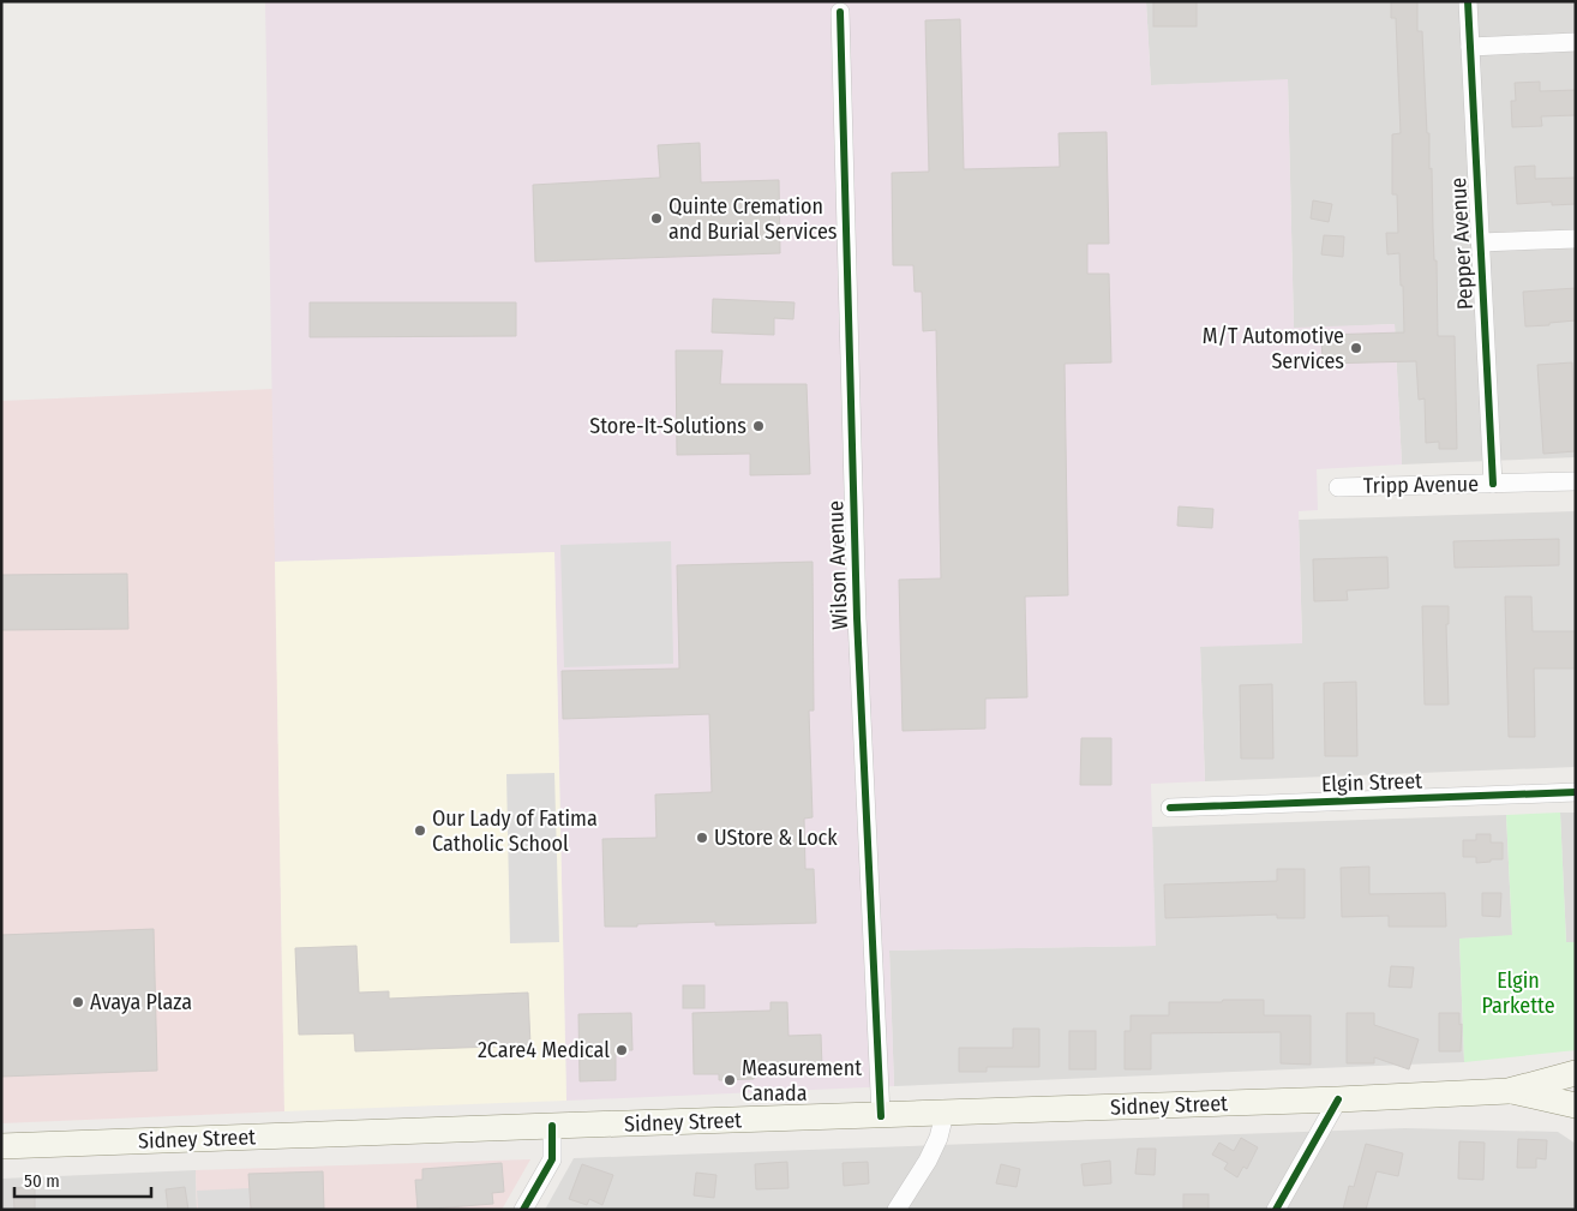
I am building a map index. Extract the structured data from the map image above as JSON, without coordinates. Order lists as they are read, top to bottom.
{
  "streets": {
    "main road": ["Sidney Street"],
    "street": [
      "Pepper Avenue",
      "Tripp Avenue",
      "Wilson Avenue",
      "Elgin Street"
    ]
  },
  "crossings": [
    ["Pepper Avenue", "Tripp Avenue"],
    ["Wilson Avenue", "Sidney Street"]
  ],
  "parks": ["Elgin Parkette"],
  "places": [
    "Quinte Cremation and Burial Services",
    "M/T Automotive Services",
    "Store-It-Solutions",
    "Our Lady of Fatima Catholic School",
    "UStore & Lock",
    "Avaya Plaza",
    "2Care4 Medical",
    "Measurement Canada"
  ],
  "scale_bar": "50 m"
}
